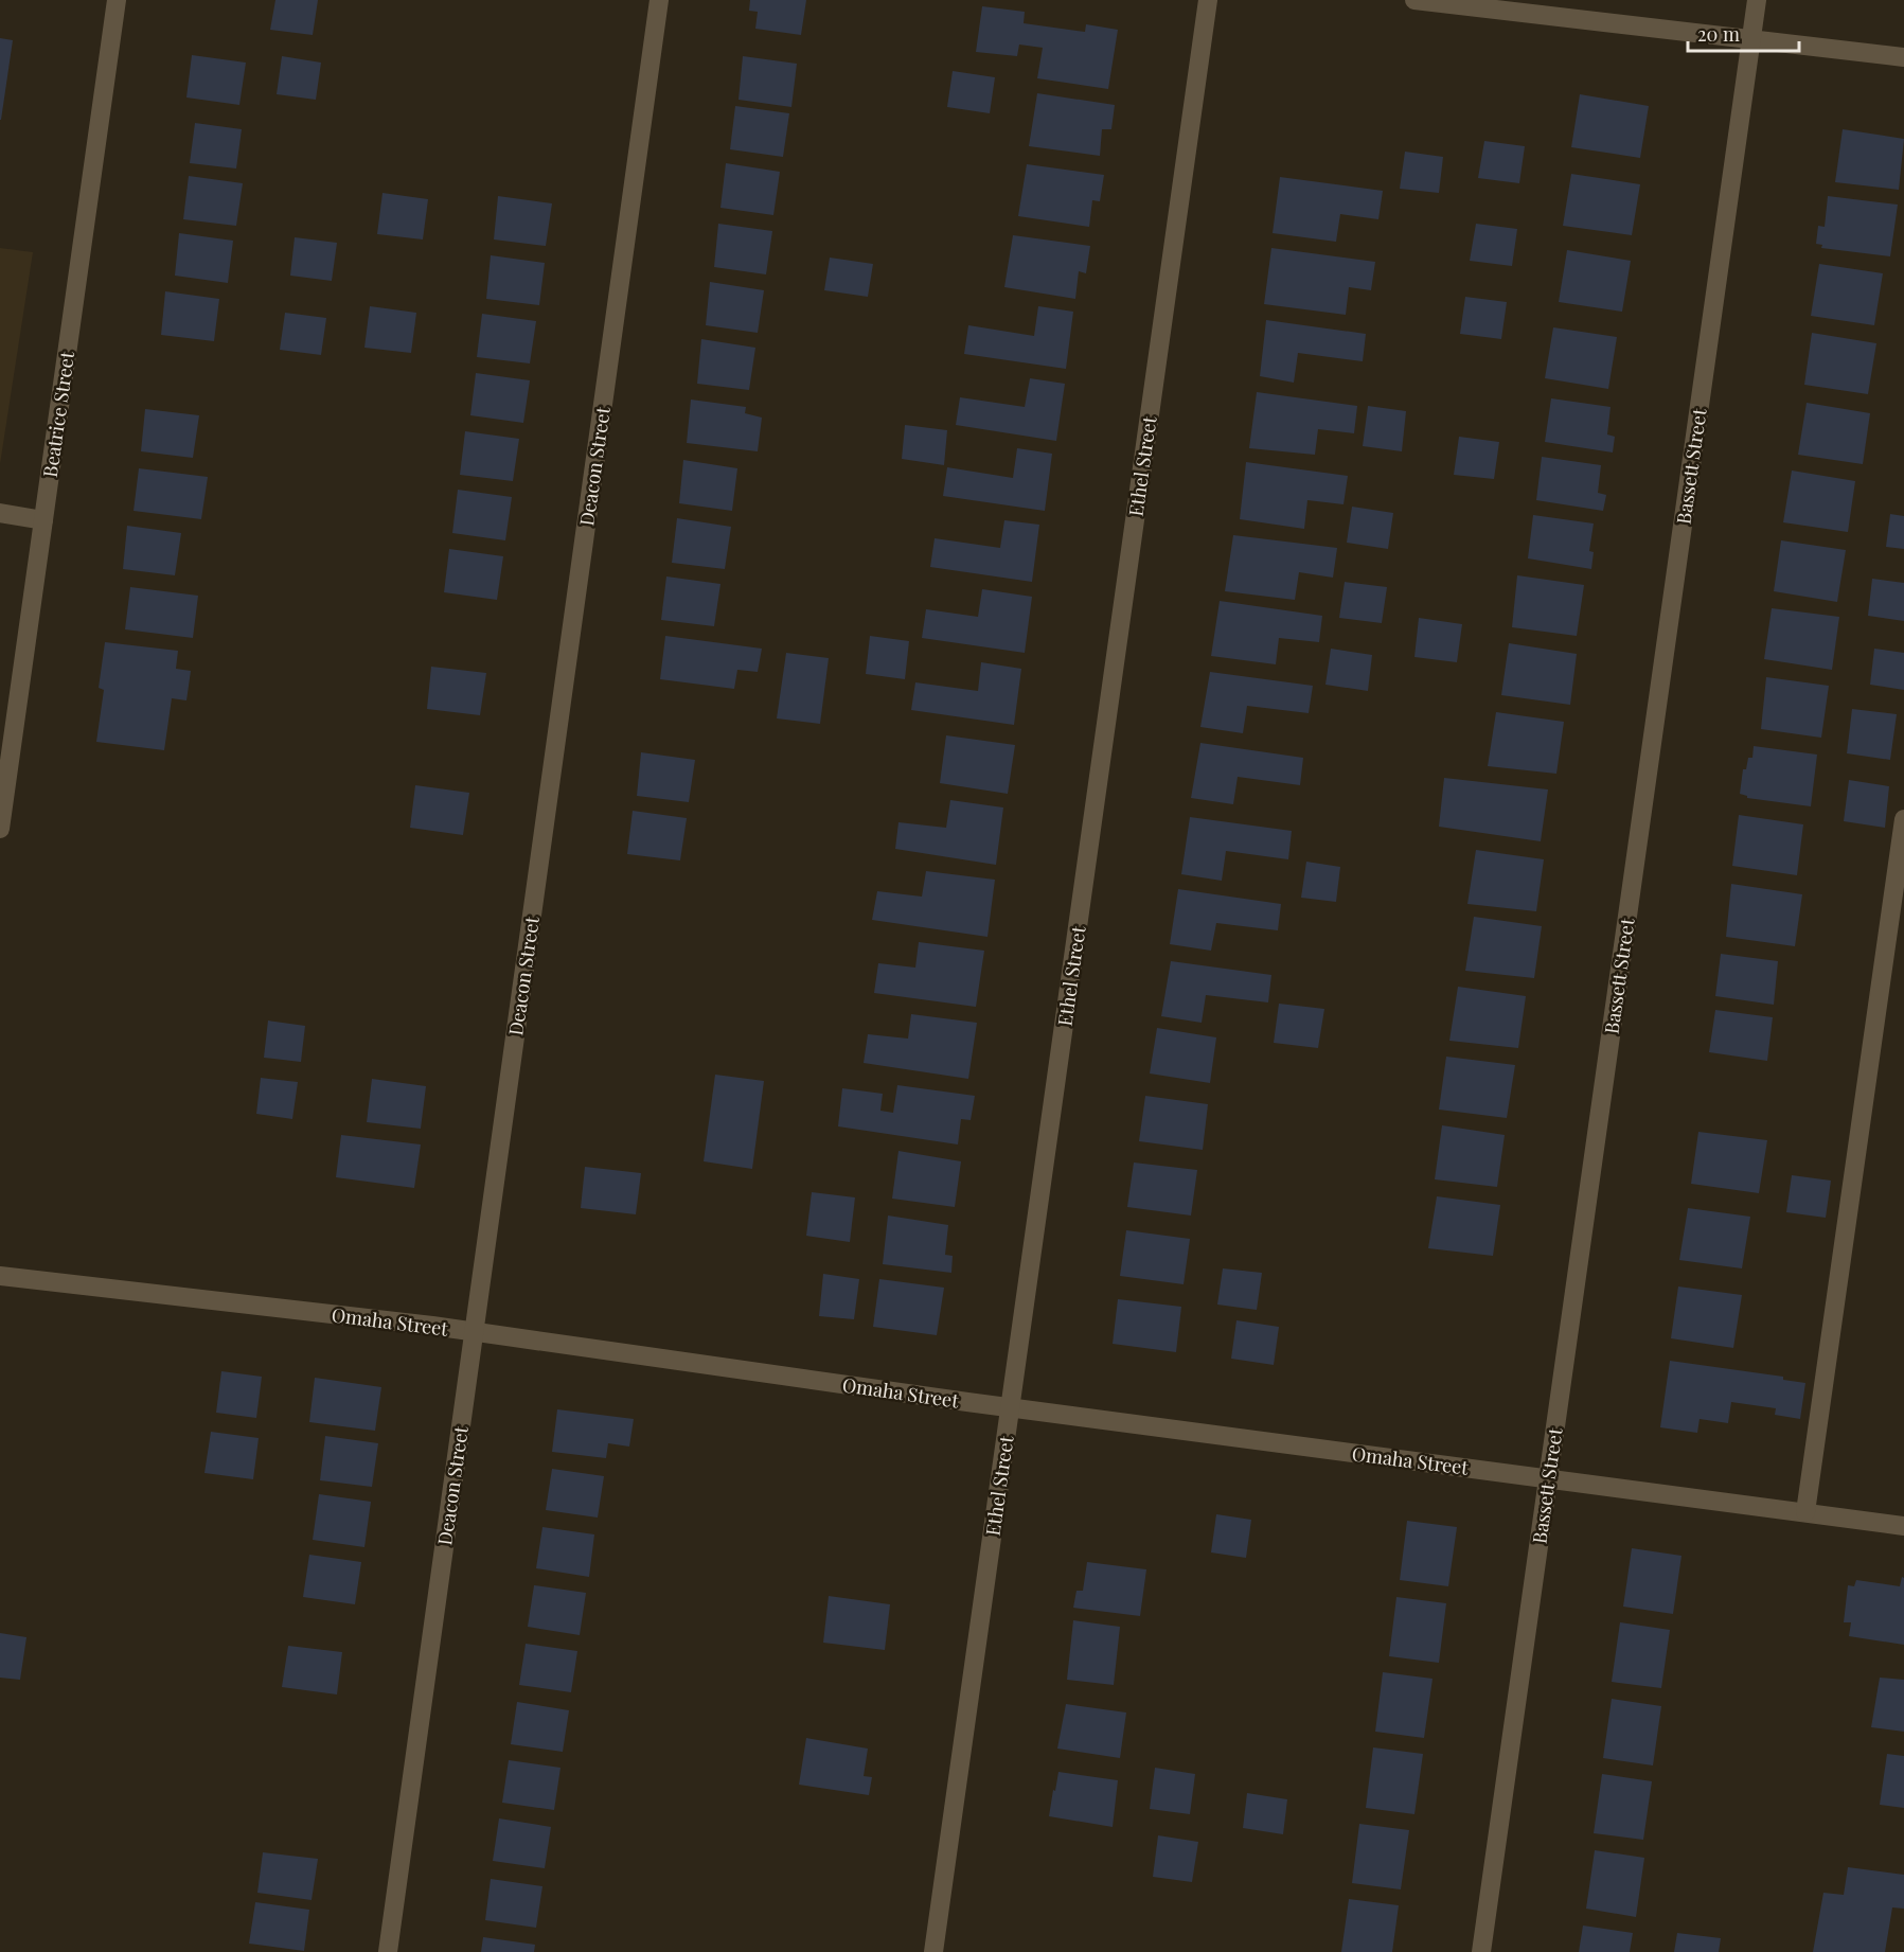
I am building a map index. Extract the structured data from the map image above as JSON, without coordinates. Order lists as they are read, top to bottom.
{
  "streets": {
    "street": [
      "Beatrice Street",
      "Deacon Street",
      "Ethel Street",
      "Bassett Street",
      "Omaha Street"
    ]
  },
  "crossings": [
    ["Deacon Street", "Omaha Street"],
    ["Ethel Street", "Omaha Street"],
    ["Bassett Street", "Omaha Street"]
  ],
  "scale_bar": "20 m"
}
